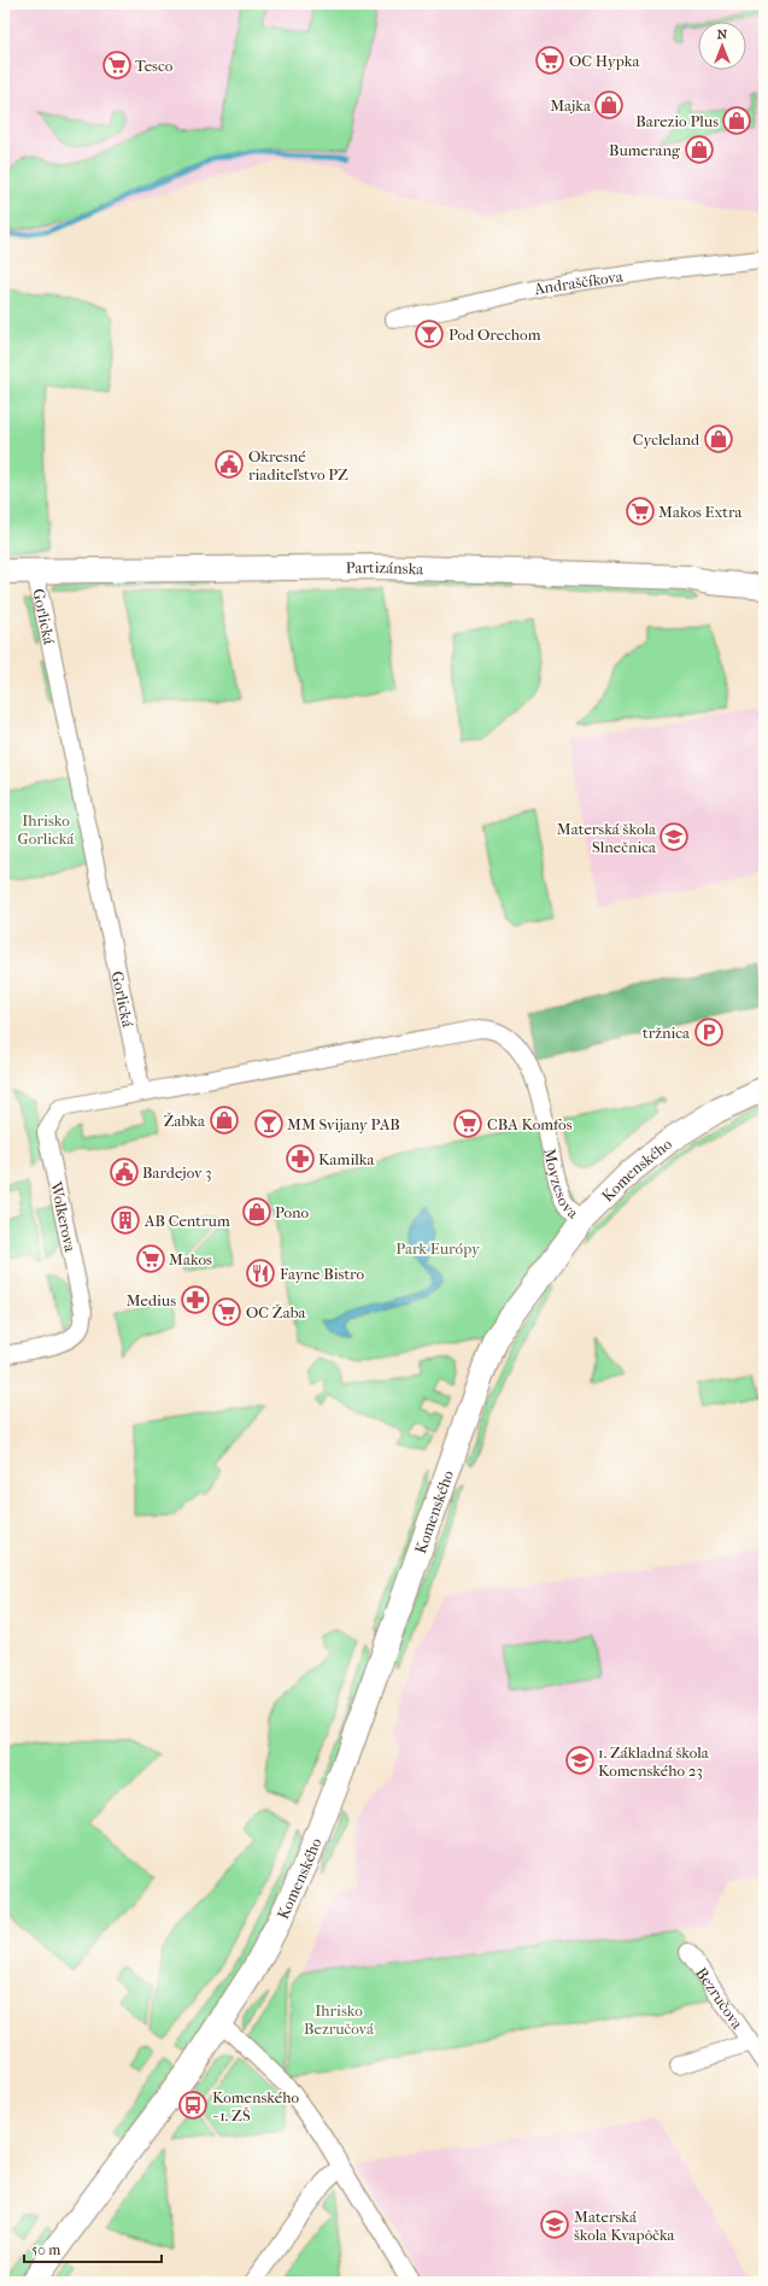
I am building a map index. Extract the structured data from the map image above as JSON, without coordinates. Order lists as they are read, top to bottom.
{
  "streets": {
    "street": [
      "Andraščíkova",
      "Partizánska",
      "Gorlická",
      "Komenského",
      "Moyzesova",
      "Wolkerova",
      "Bezručova"
    ]
  },
  "crossings": [
    ["Partizánska", "Gorlická"],
    ["Gorlická", "Moyzesova"],
    ["Gorlická", "Wolkerova"],
    ["Komenského", "Moyzesova"],
    ["Moyzesova", "Wolkerova"]
  ],
  "parks": ["Ihrisko Gorlická", "Park Európy", "Ihrisko Bezručová"],
  "places": {
    "supermarket": [
      "OC Hypka",
      "Tesco",
      "Makos Extra",
      "CBA Komfos",
      "Makos",
      "OC Žaba"
    ],
    "shop": [
      "Majka",
      "Barezio Plus",
      "Bumerang",
      "Cycleland",
      "Žabka",
      "Pono"
    ],
    "bar": ["Pod Orechom", "MM Svijany PAB"],
    "public building": ["Okresné riaditeľstvo PZ", "Bardejov 3"],
    "school or university": ["Materská škola Slnečnica", "1. Základná škola Komenského 23", "Materská škola Kvapôčka"],
    "parking": ["tržnica"],
    "pharmacy": ["Kamilka", "Medius"],
    "building": ["AB Centrum"],
    "restaurant": ["Fayne Bistro"],
    "bus stop": ["Komenského - 1. ZŠ"]
  },
  "scale_bar": "50 m",
  "north": "top"
}
